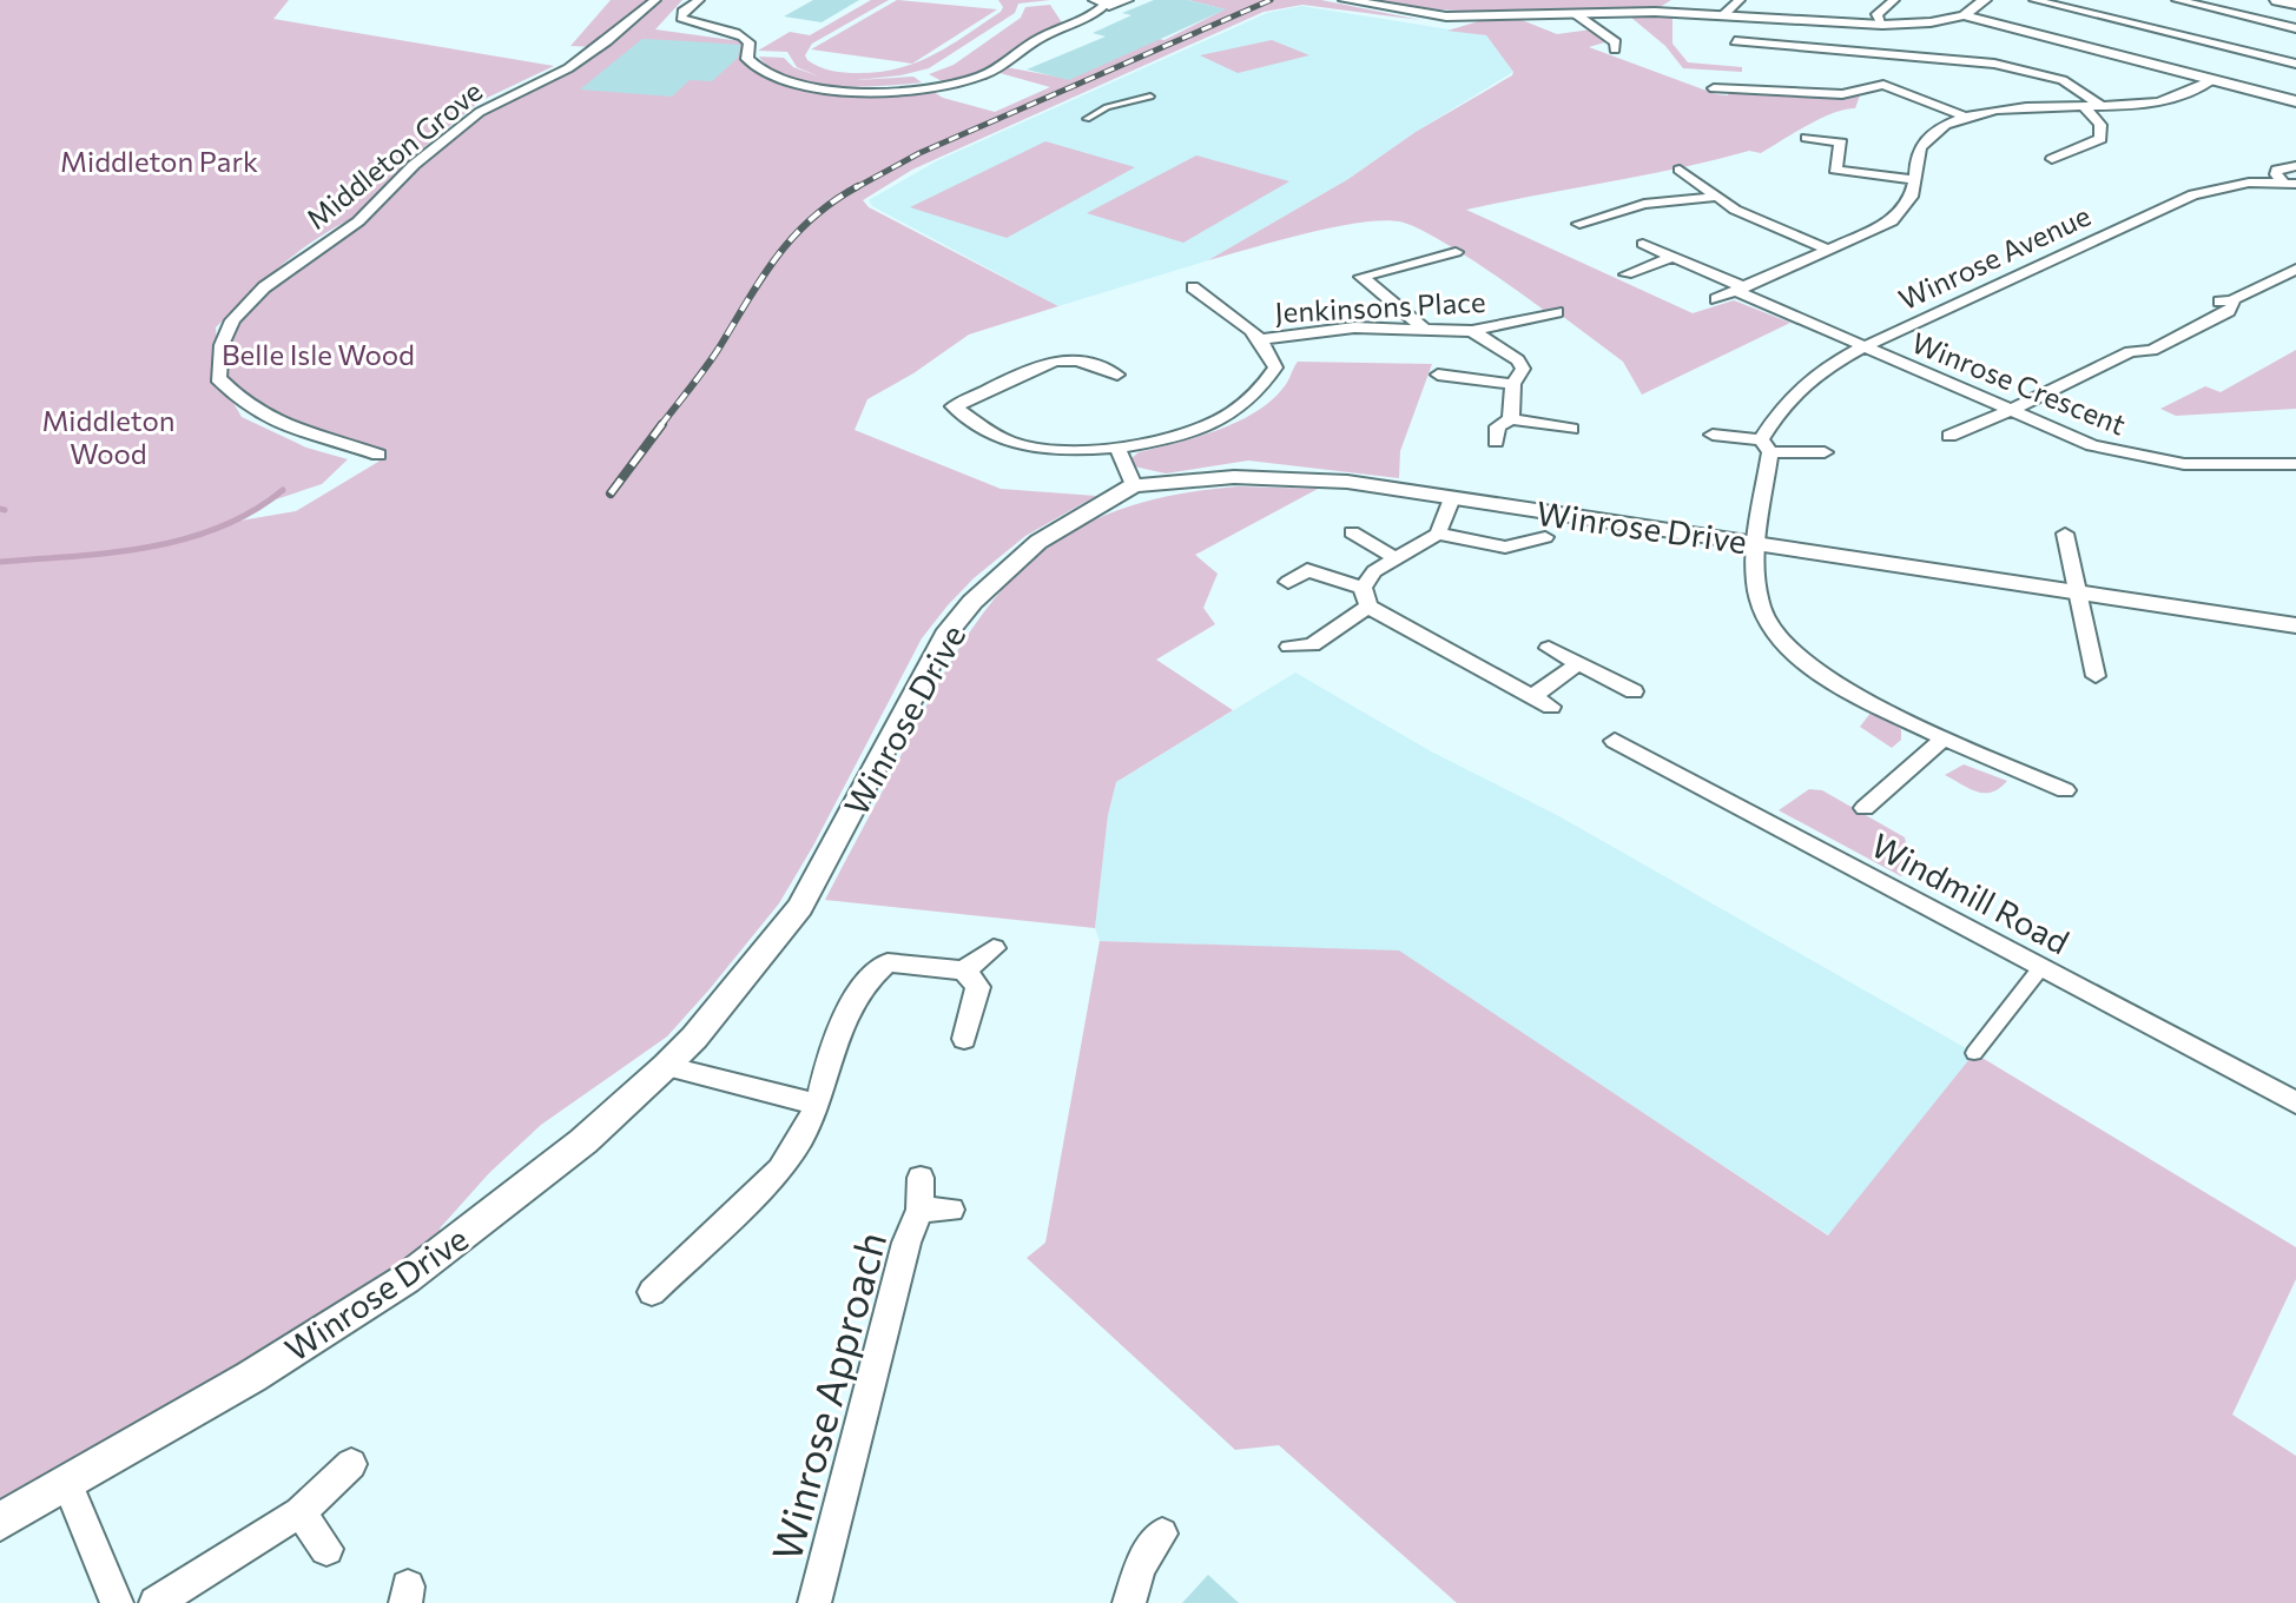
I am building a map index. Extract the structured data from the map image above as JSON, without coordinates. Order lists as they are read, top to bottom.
{
  "streets": {
    "street": [
      "Middleton Grove",
      "Winrose Avenue",
      "Jenkinsons Place",
      "Winrose Crescent",
      "Winrose Drive",
      "Windmill Road",
      "Winrose Approach"
    ]
  },
  "crossings": [
    ["Winrose Avenue", "Winrose Crescent"],
    ["Winrose Avenue", "Winrose Drive"]
  ],
  "parks": ["Middleton Park", "Belle Isle Wood", "Middleton Wood"]
}
